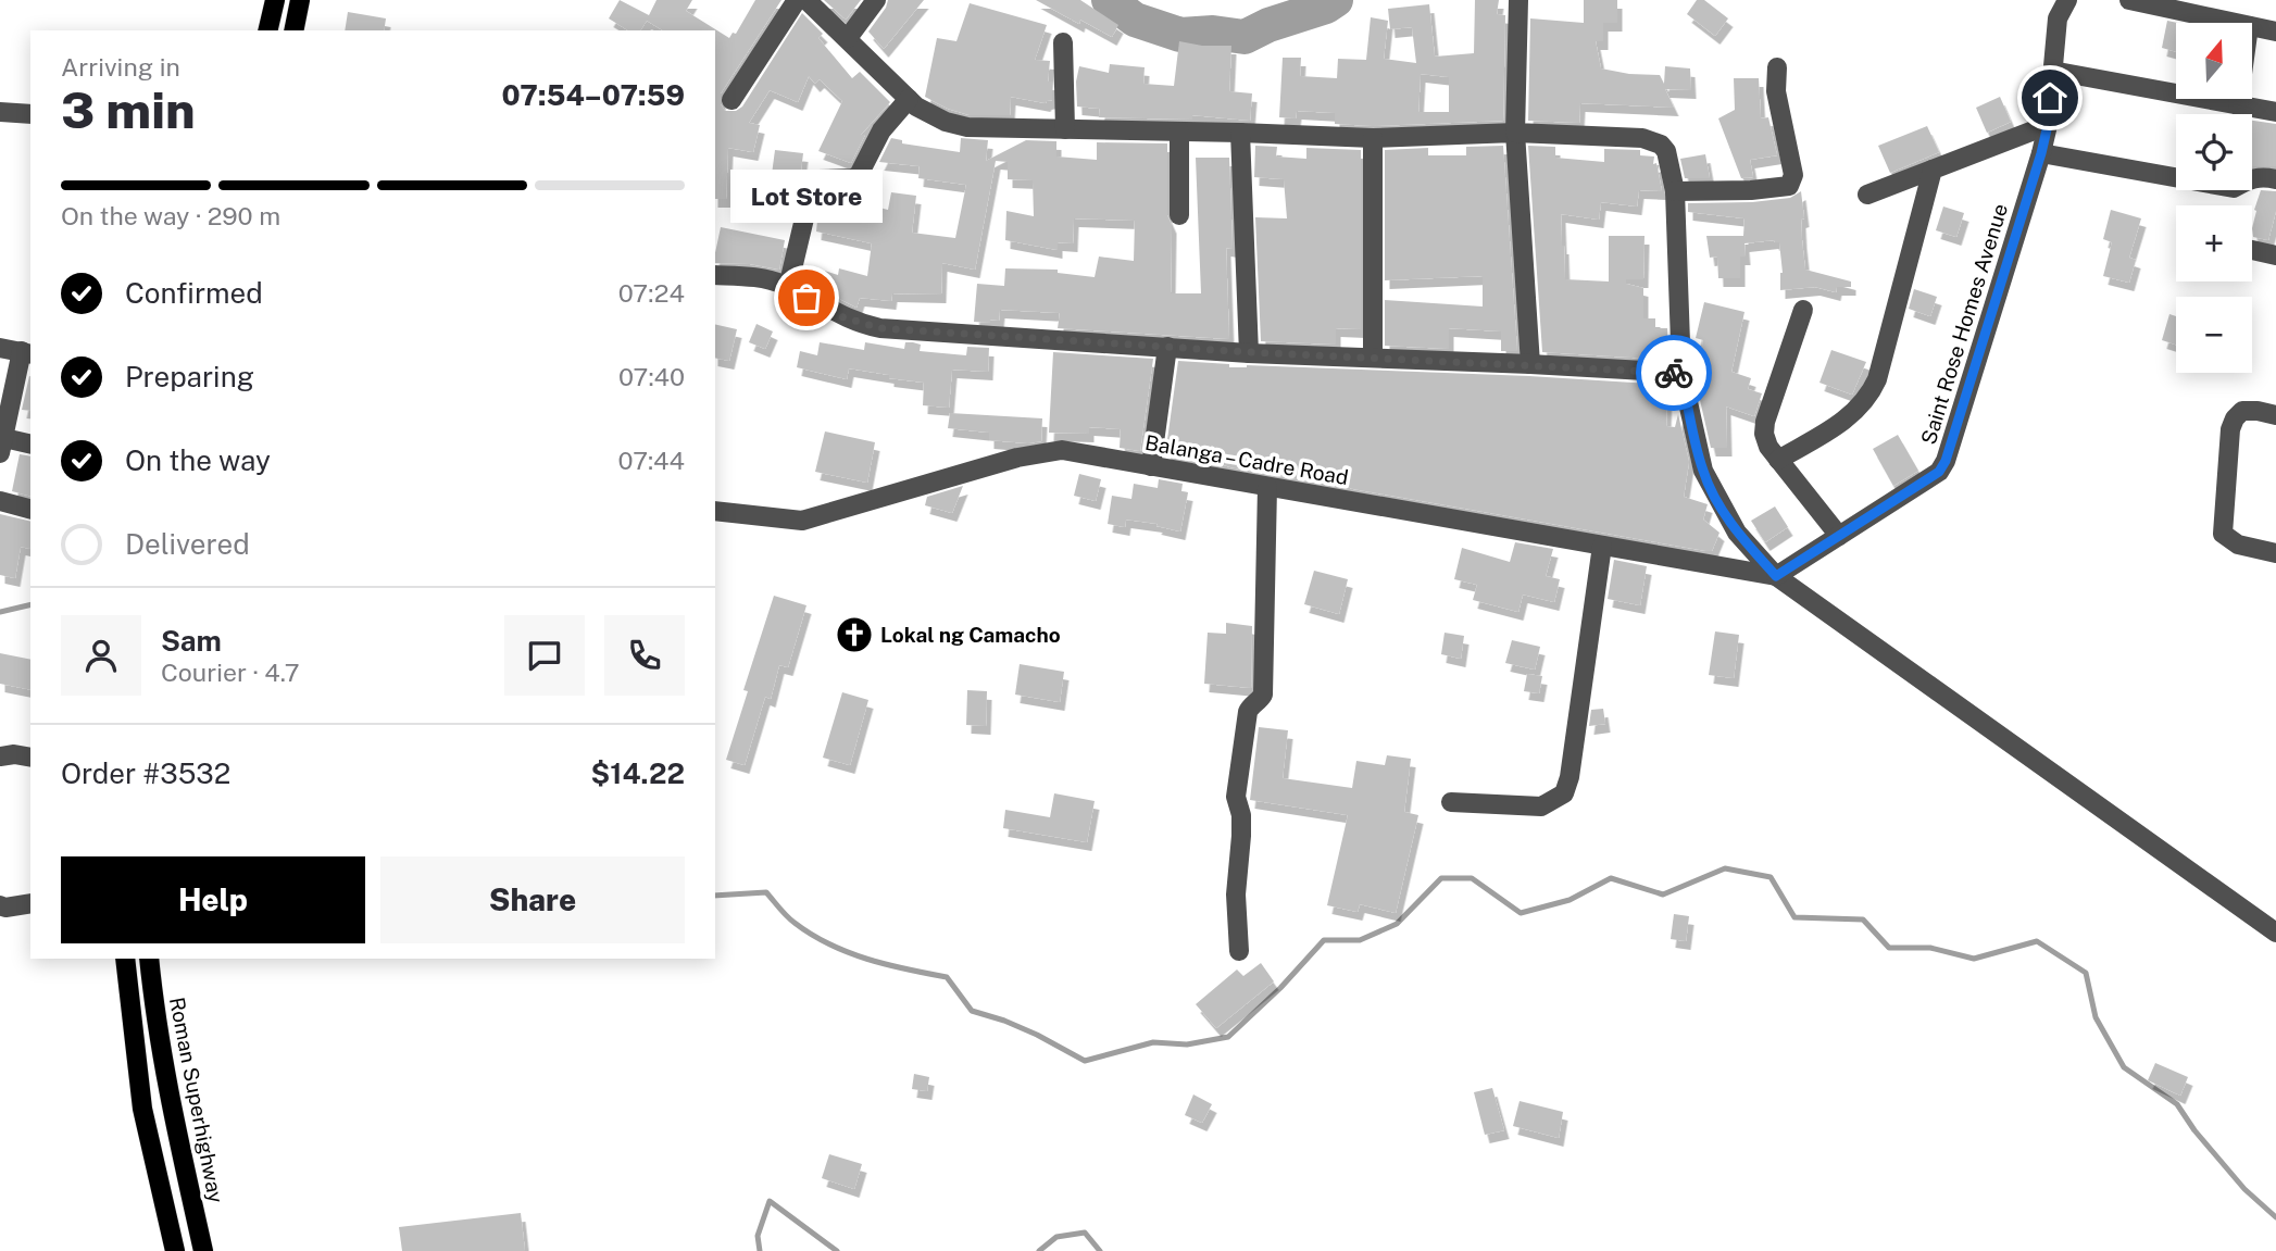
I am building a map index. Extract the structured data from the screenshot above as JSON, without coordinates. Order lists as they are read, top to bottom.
{
  "streets": {
    "main road": ["Roman Superhighway"],
    "street": ["Saint Rose Homes Avenue", "Balanga – Cadre Road"]
  },
  "crossings": [
    ["Saint Rose Homes Avenue", "Balanga – Cadre Road"]
  ],
  "places": {
    "other": ["Lot Store"],
    "church": ["Lokal ng Camacho"]
  },
  "north": "top",
  "page": {
    "map_buttons": ["+", "−"],
    "heading": ["3 min", "Arriving in", "07:54–07:59"],
    "panel": [
      "Sam",
      "Courier · 4.7",
      "Order #3532",
      "$14.22"
    ],
    "bar": "On the way · 290 m",
    "bubble": "Lot Store",
    "list": [
      ["Confirmed", "07:24"],
      ["Preparing", "07:40"],
      ["On the way", "07:44"],
      "Delivered"
    ],
    "buttons": ["Help", "Share"]
  }
}
